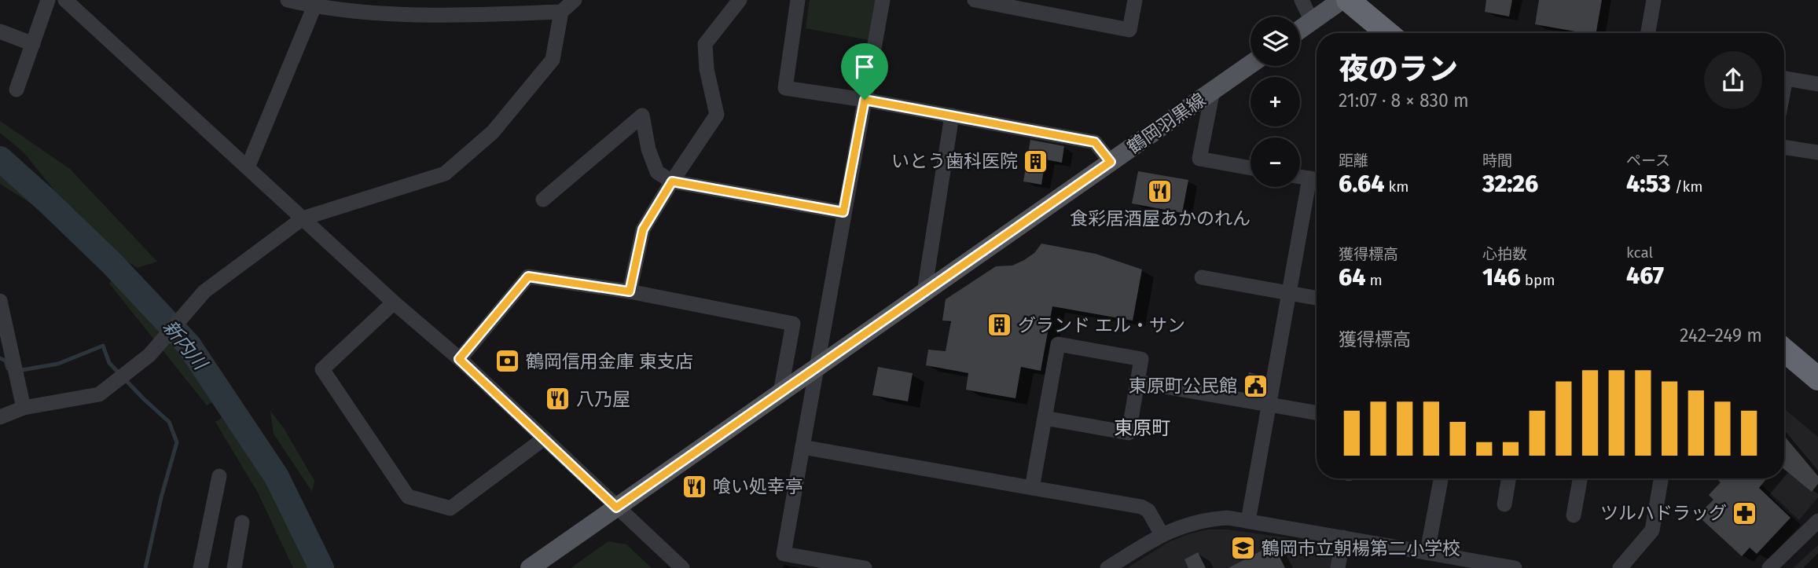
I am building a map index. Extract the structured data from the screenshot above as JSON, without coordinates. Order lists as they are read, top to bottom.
{
  "streets": {
    "main road": ["鶴岡羽黒線"]
  },
  "districts": ["東原町"],
  "water": ["新内川"],
  "places": {
    "building": ["いとう歯科医院", "グランド エル・サン"],
    "restaurant": ["食彩居酒屋あかのれん", "八乃屋", "喰い処幸亭"],
    "bank": ["鶴岡信用金庫 東支店"],
    "public building": ["東原町公民館"],
    "pharmacy": ["ツルハドラッグ"],
    "school or university": ["鶴岡市立朝楊第二小学校"]
  },
  "page": {
    "map_buttons": ["+", "−"],
    "heading": ["夜のラン", "21:07 · 8 × 830 m"],
    "stats": [
      ["距離", "6.64 km"],
      ["時間", "32:26"],
      ["ペース", "4:53 /km"],
      ["獲得標高", "64 m"],
      ["心拍数", "146 bpm"],
      ["kcal", "467"]
    ],
    "chart": ["獲得標高", "242–249 m"]
  }
}
